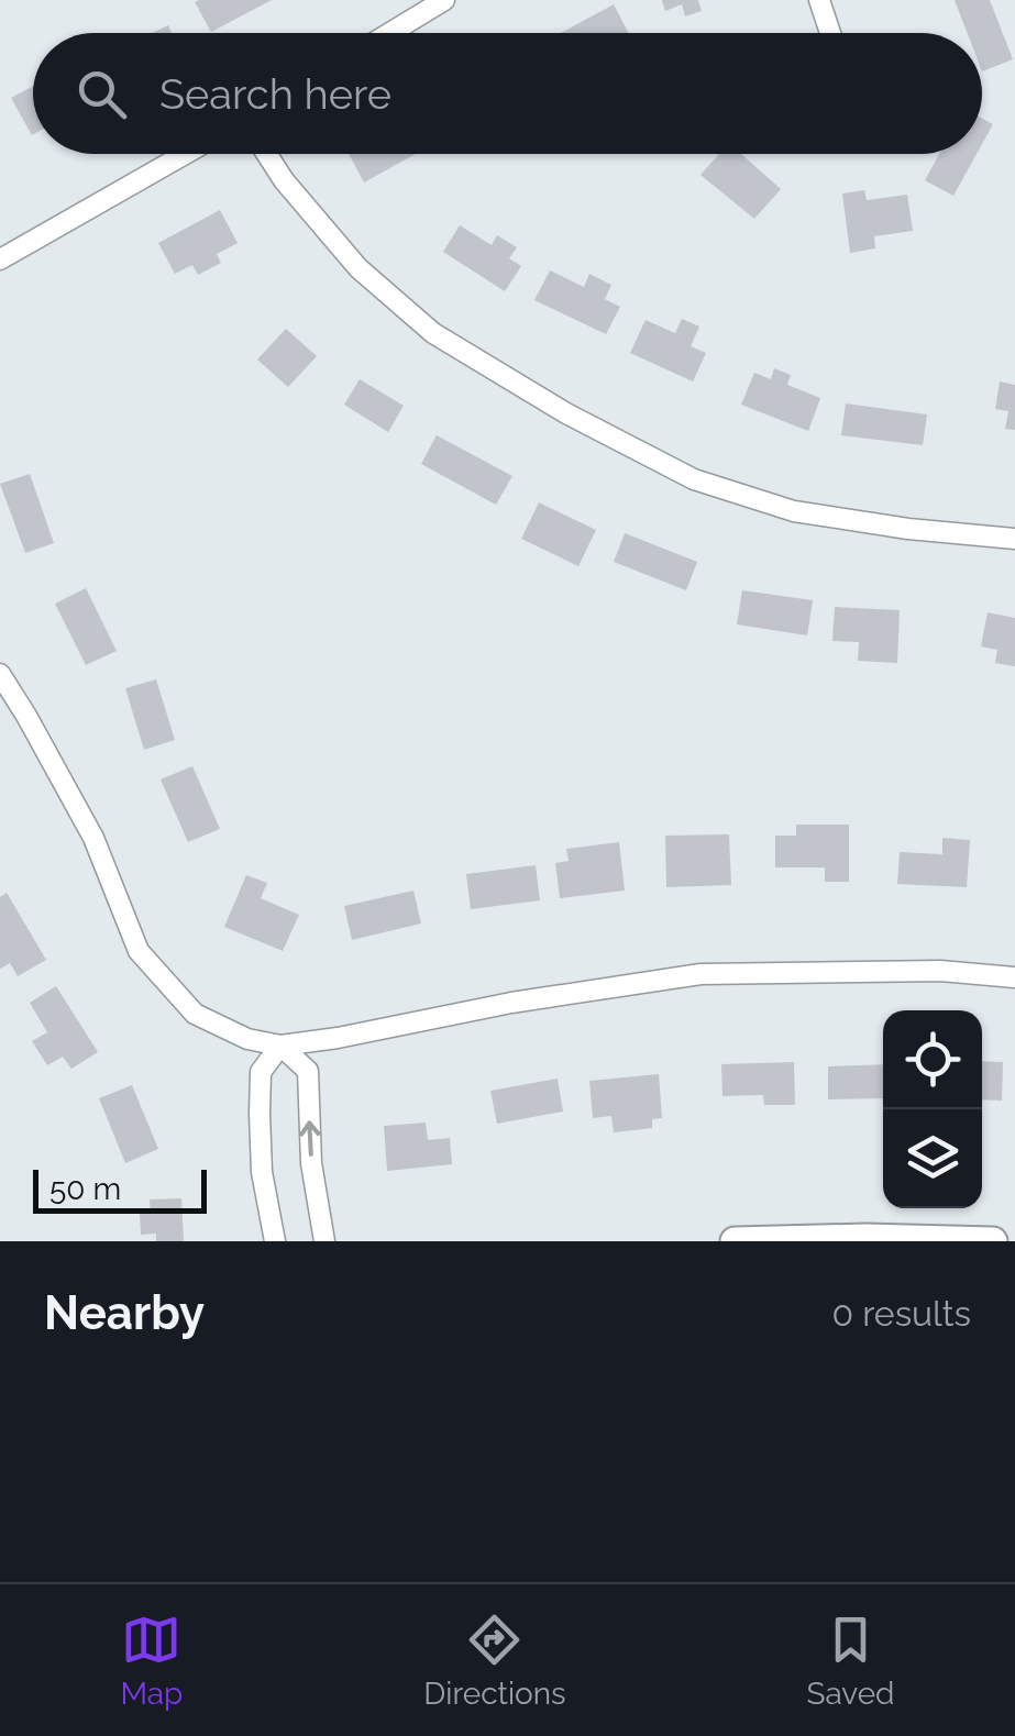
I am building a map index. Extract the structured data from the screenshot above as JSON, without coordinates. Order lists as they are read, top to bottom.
{
  "scale_bar": "50 m",
  "page": {
    "search": "Search here",
    "scale": "50 m",
    "heading": ["Nearby", "0 results"],
    "nav": ["Map", "Directions", "Saved"]
  }
}
